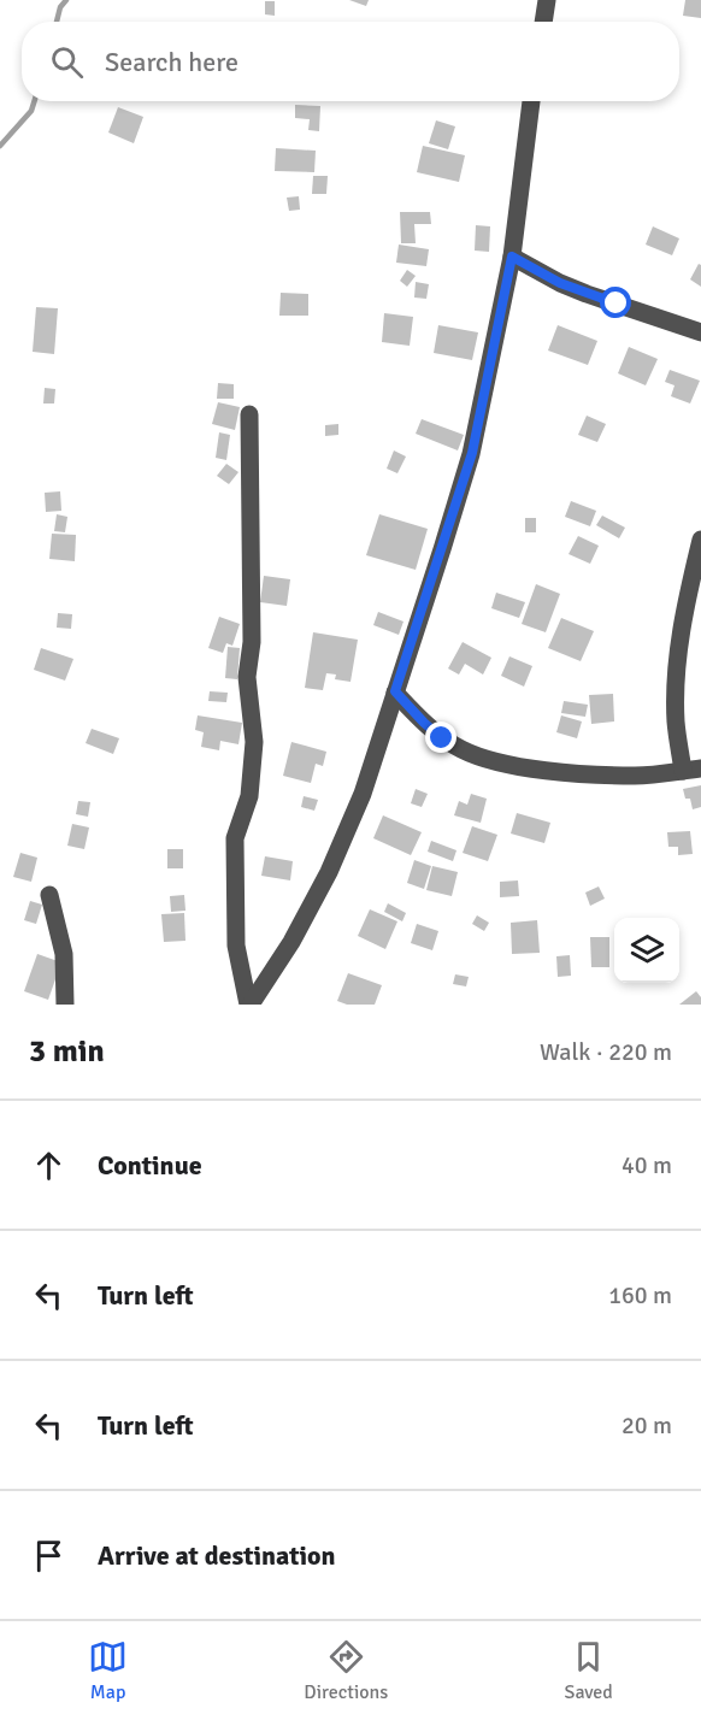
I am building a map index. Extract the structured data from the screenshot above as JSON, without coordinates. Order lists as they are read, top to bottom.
{
  "page": {
    "search": "Search here",
    "heading": ["3 min", "Walk · 220 m"],
    "list": [
      ["Continue", "40 m"],
      ["Turn left", "160 m"],
      ["Turn left", "20 m"],
      "Arrive at destination"
    ],
    "nav": ["Map", "Directions", "Saved"]
  }
}
